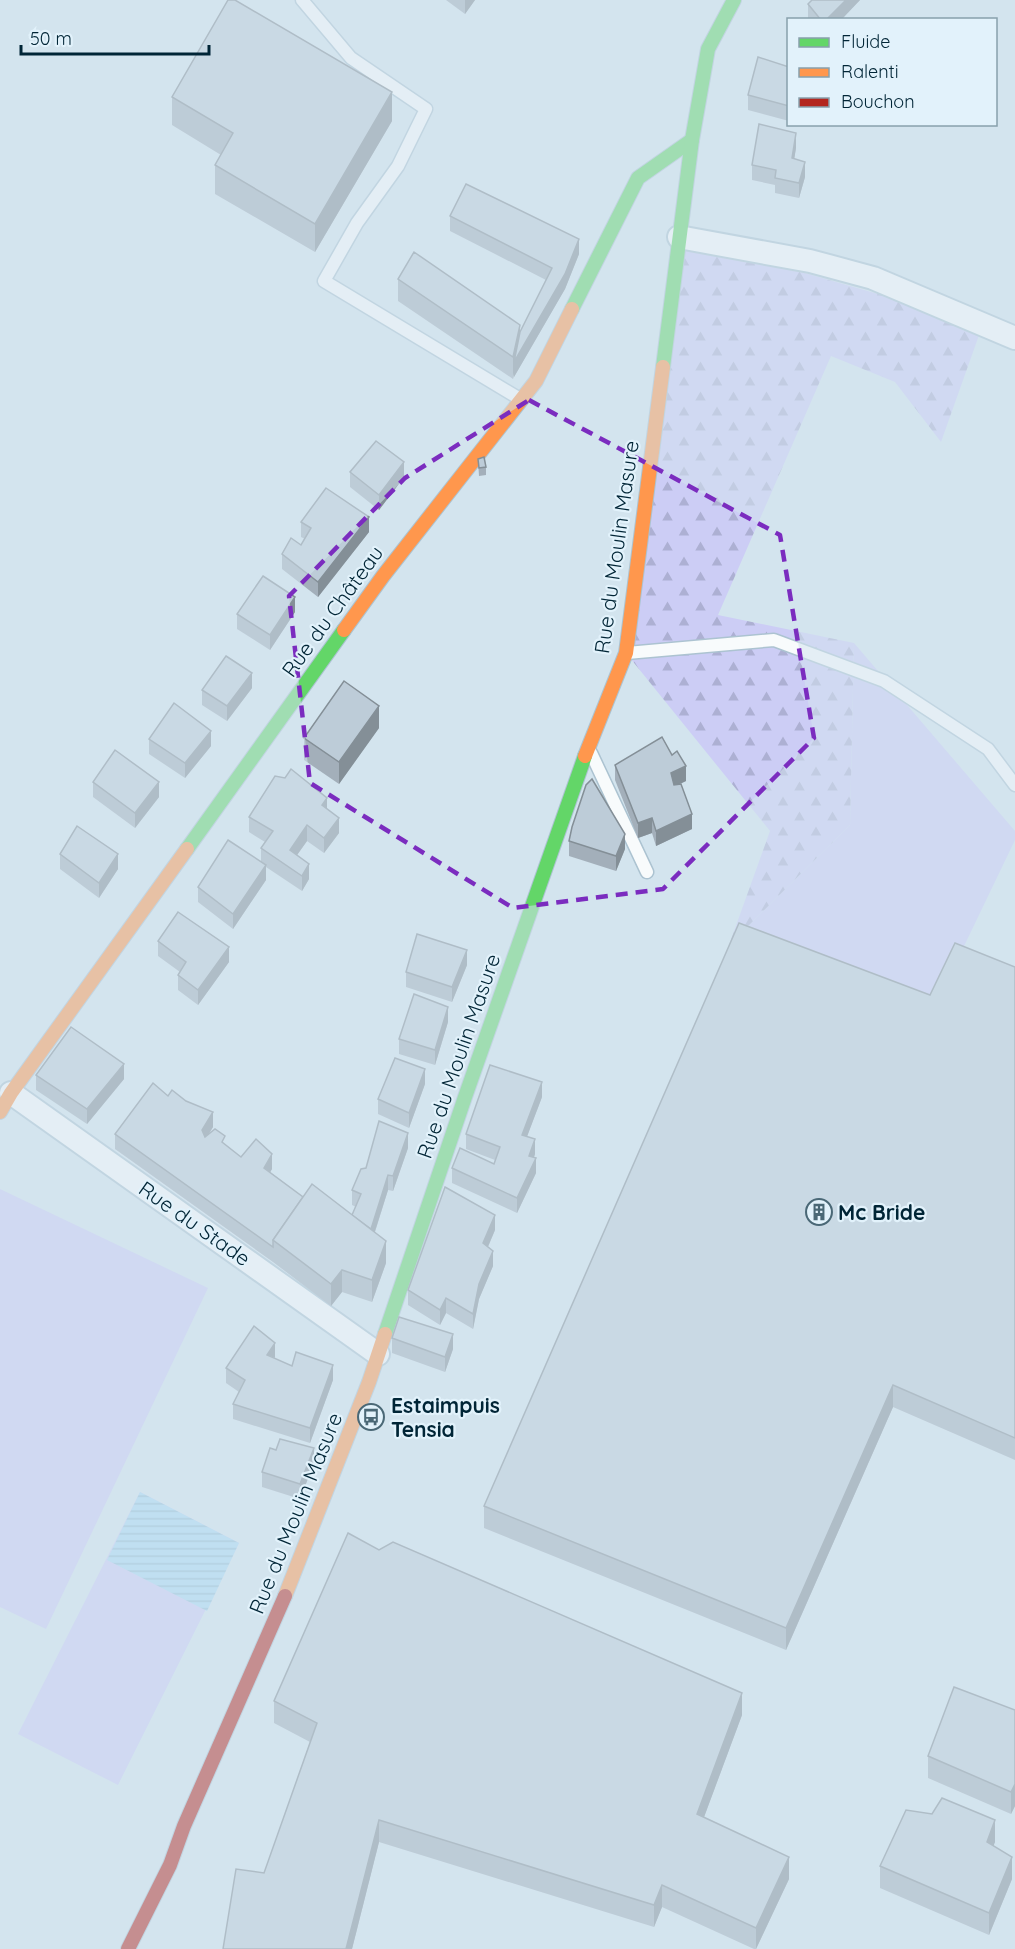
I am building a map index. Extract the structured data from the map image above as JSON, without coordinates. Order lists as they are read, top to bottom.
{
  "streets": {
    "main road": ["Rue du Moulin Masure", "Rue du Château"],
    "street": ["Rue du Stade"]
  },
  "crossings": [
    ["Rue du Moulin Masure", "Rue du Château"],
    ["Rue du Moulin Masure", "Rue du Stade"],
    ["Rue du Château", "Rue du Stade"]
  ],
  "places": {
    "building": ["Mc Bride"],
    "bus stop": ["Estaimpuis Tensia"]
  },
  "legend": ["Fluide", "Ralenti", "Bouchon"],
  "scale_bar": "50 m"
}
